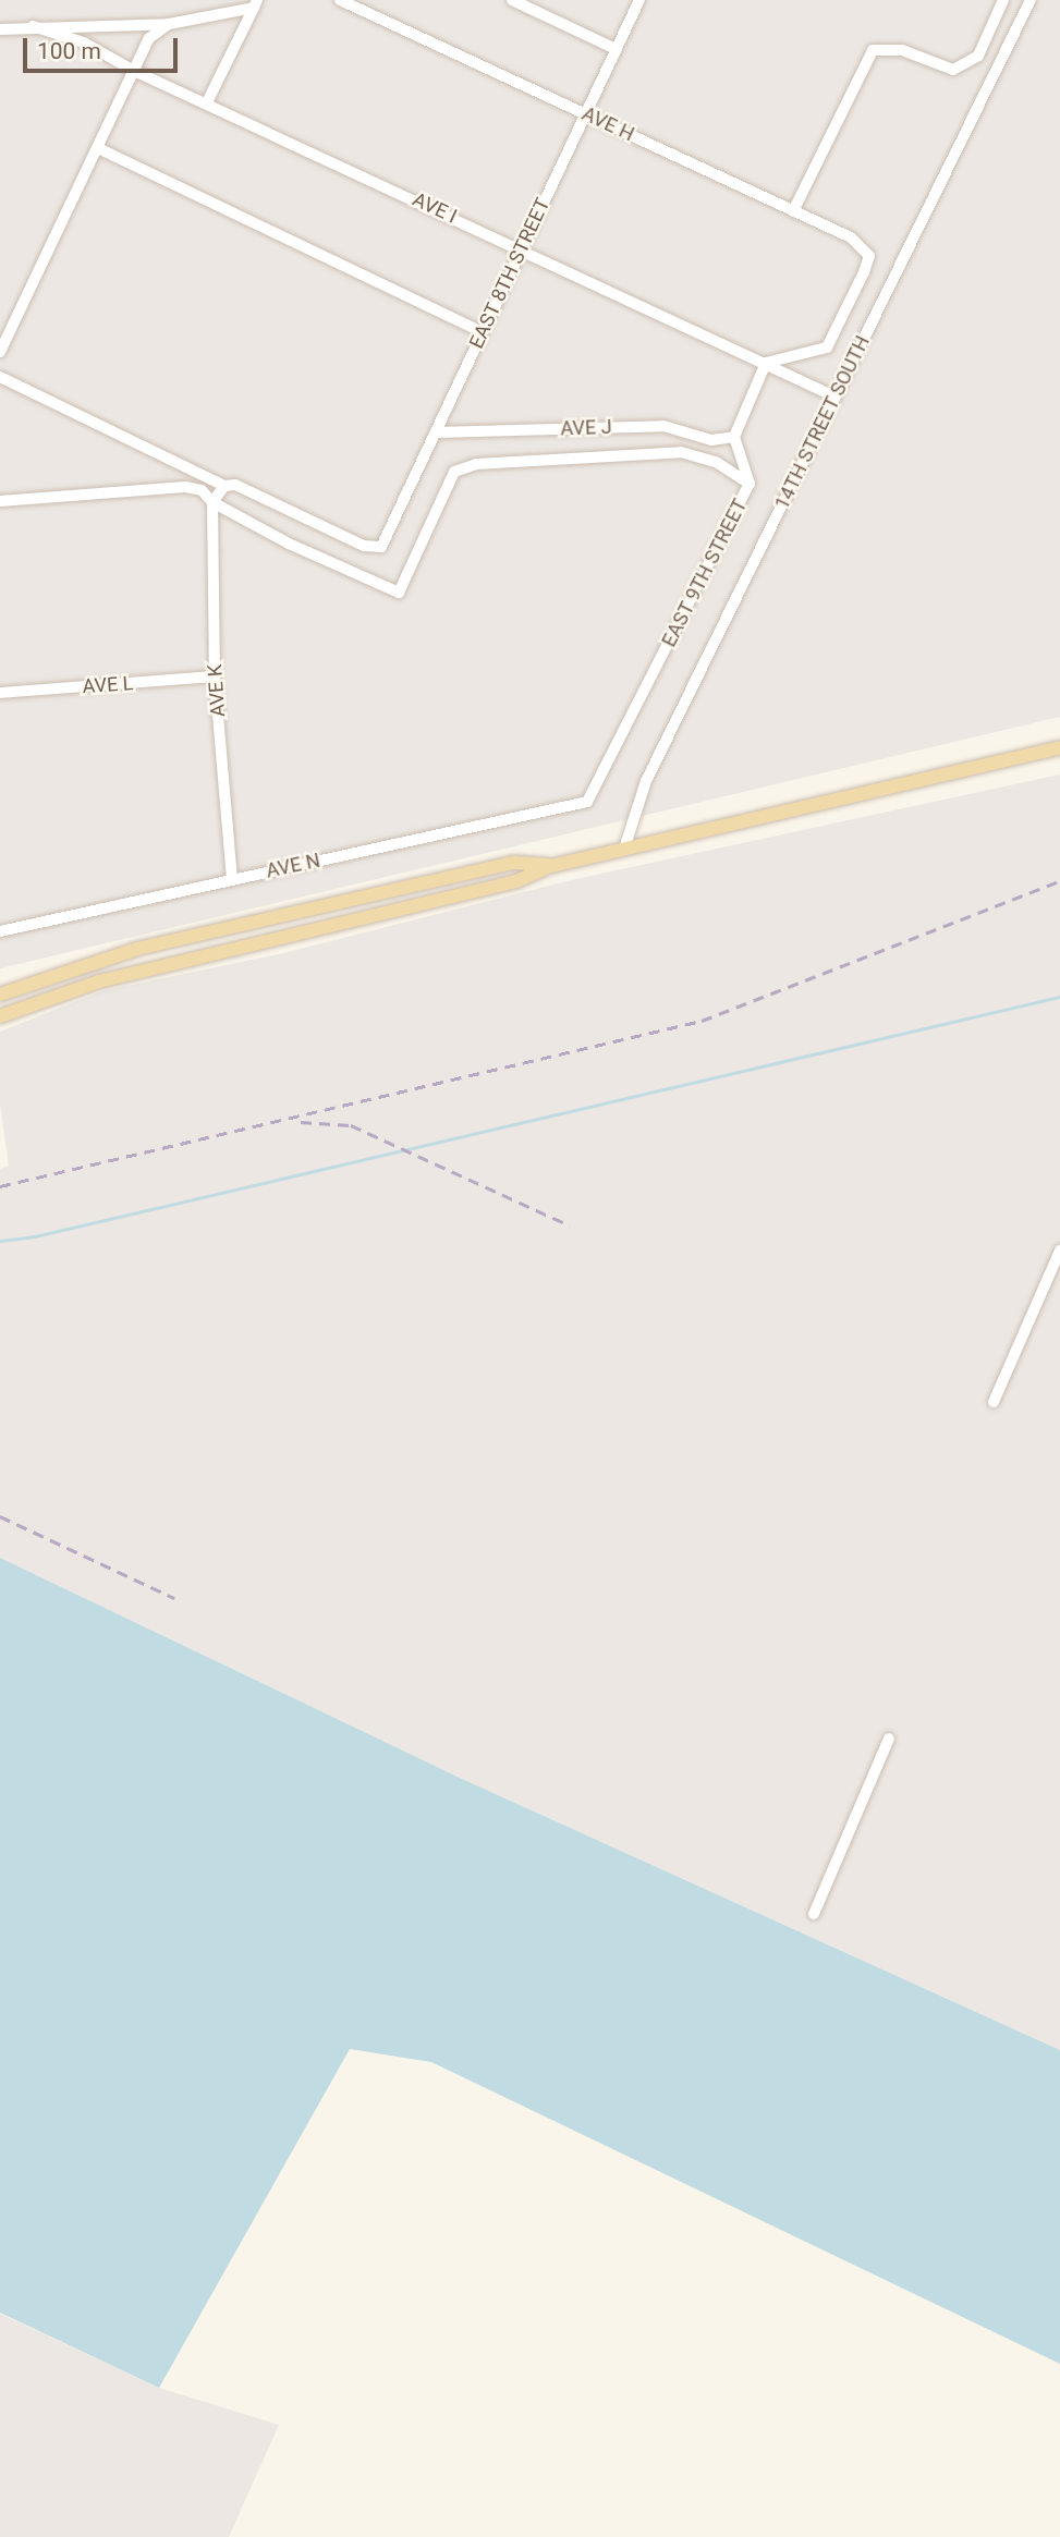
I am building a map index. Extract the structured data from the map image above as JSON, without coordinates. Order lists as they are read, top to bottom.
{
  "streets": {
    "street": [
      "AVE H",
      "AVE I",
      "EAST 8TH STREET",
      "14TH STREET SOUTH",
      "AVE J",
      "EAST 9TH STREET",
      "AVE L",
      "AVE K",
      "AVE N"
    ]
  },
  "crossings": [
    ["AVE H", "AVE I"],
    ["AVE H", "EAST 8TH STREET"],
    ["AVE I", "EAST 8TH STREET"],
    ["AVE I", "14TH STREET SOUTH"],
    ["EAST 8TH STREET", "AVE J"],
    ["AVE J", "EAST 9TH STREET"],
    ["EAST 9TH STREET", "AVE N"],
    ["AVE L", "AVE K"],
    ["AVE K", "AVE N"]
  ],
  "scale_bar": "100 m"
}
